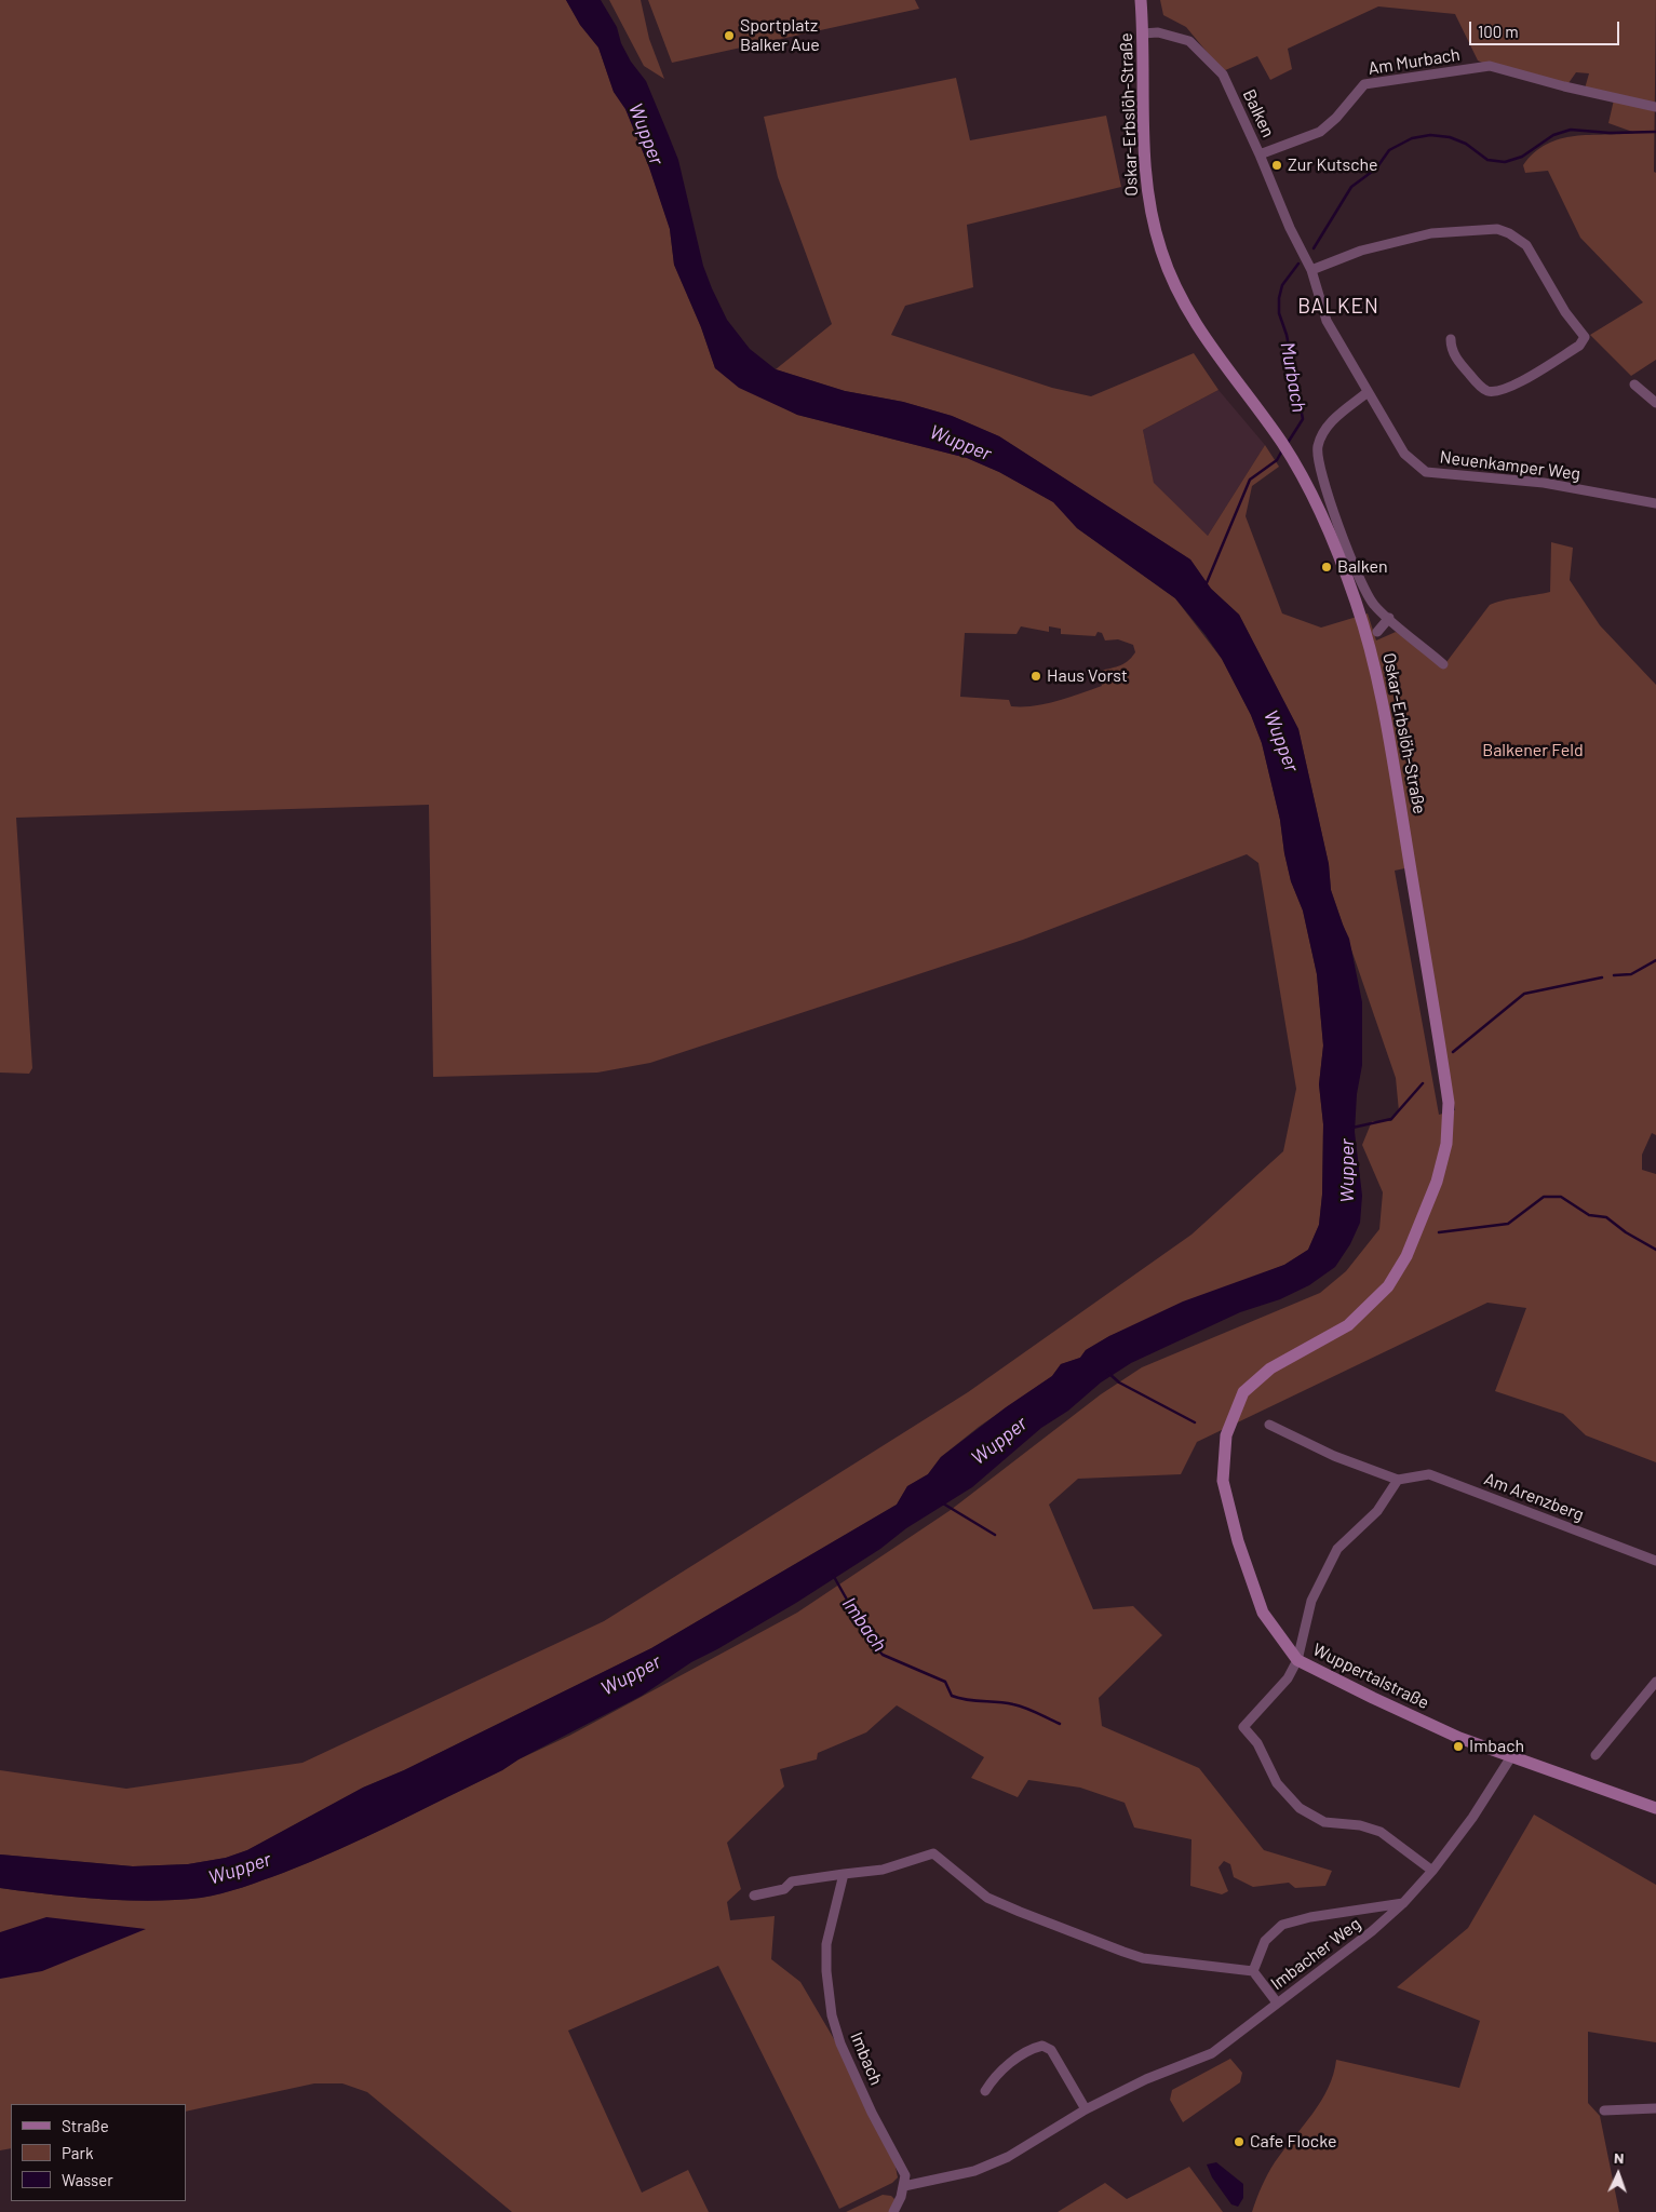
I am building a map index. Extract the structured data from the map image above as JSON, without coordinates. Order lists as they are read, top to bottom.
{
  "streets": {
    "main road": ["Oskar-Erbslöh-Straße", "Wuppertalstraße"],
    "street": [
      "Am Murbach",
      "Balken",
      "Neuenkamper Weg",
      "Am Arenzberg",
      "Imbacher Weg",
      "Imbach"
    ]
  },
  "crossings": [
    ["Am Murbach", "Balken"],
    ["Balken", "Oskar-Erbslöh-Straße"],
    ["Balken", "Neuenkamper Weg"],
    ["Oskar-Erbslöh-Straße", "Wuppertalstraße"],
    ["Wuppertalstraße", "Imbacher Weg"],
    ["Imbacher Weg", "Imbach"]
  ],
  "districts": ["BALKEN"],
  "water": ["Wupper", "Murbach", "Imbach"],
  "parks": ["Balkener Feld"],
  "places": [
    "Sportplatz Balker Aue",
    "Zur Kutsche",
    "Balken",
    "Haus Vorst",
    "Imbach",
    "Cafe Flocke"
  ],
  "legend": ["Straße", "Park", "Wasser"],
  "scale_bar": "100 m",
  "north": "top"
}
